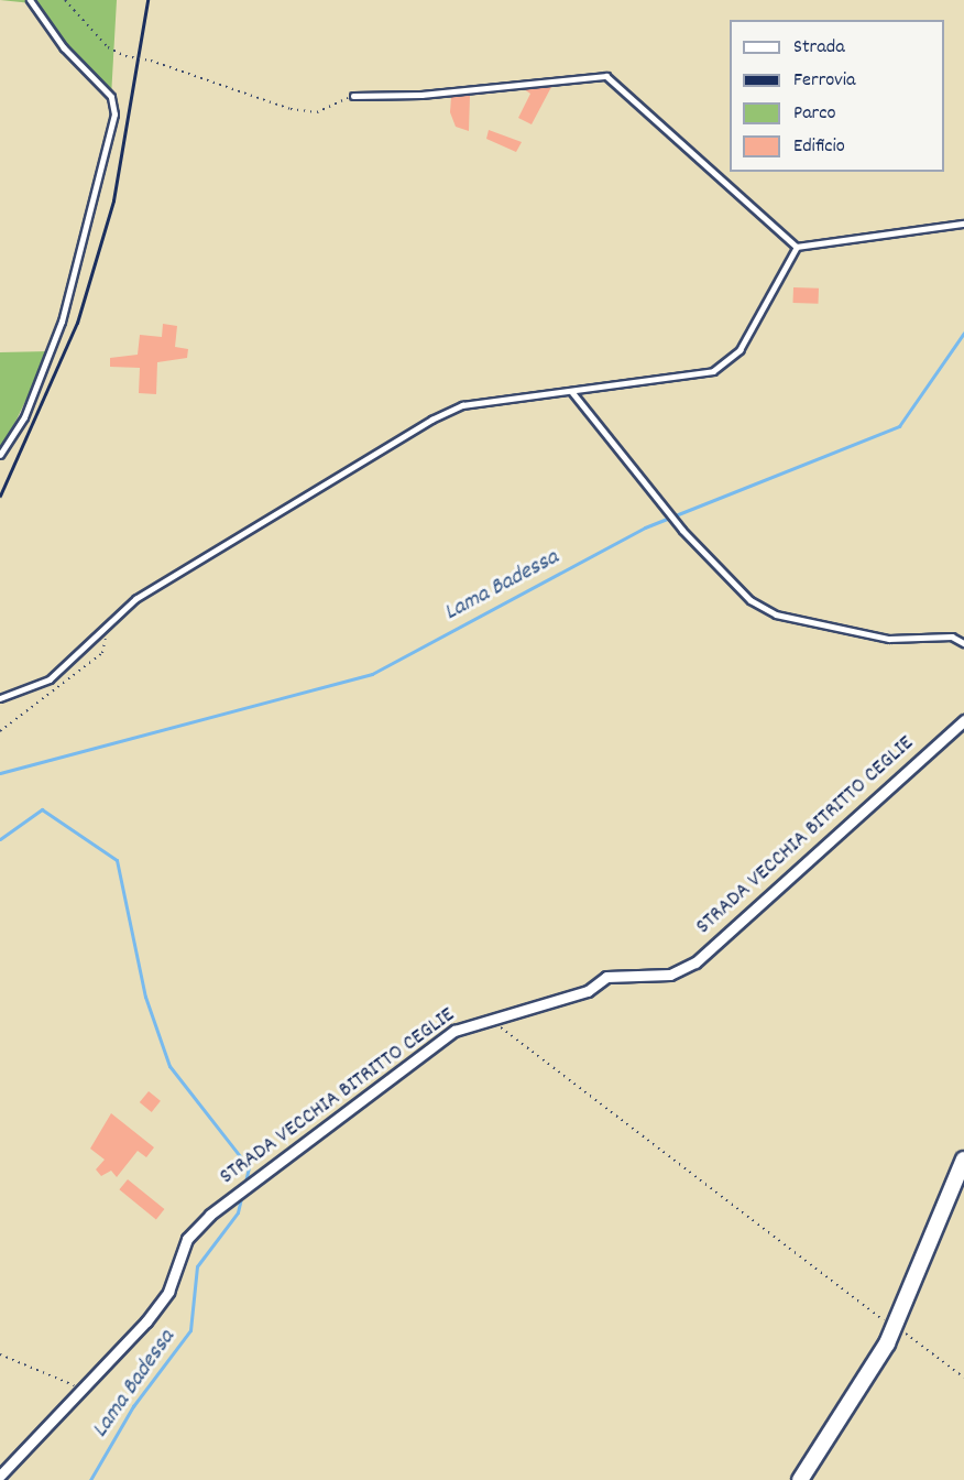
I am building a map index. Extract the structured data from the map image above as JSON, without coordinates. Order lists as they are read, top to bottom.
{
  "streets": {
    "street": ["STRADA VECCHIA BITRITTO CEGLIE"]
  },
  "water": ["Lama Badessa"],
  "legend": [
    "Strada",
    "Ferrovia",
    "Parco",
    "Edificio"
  ]
}
